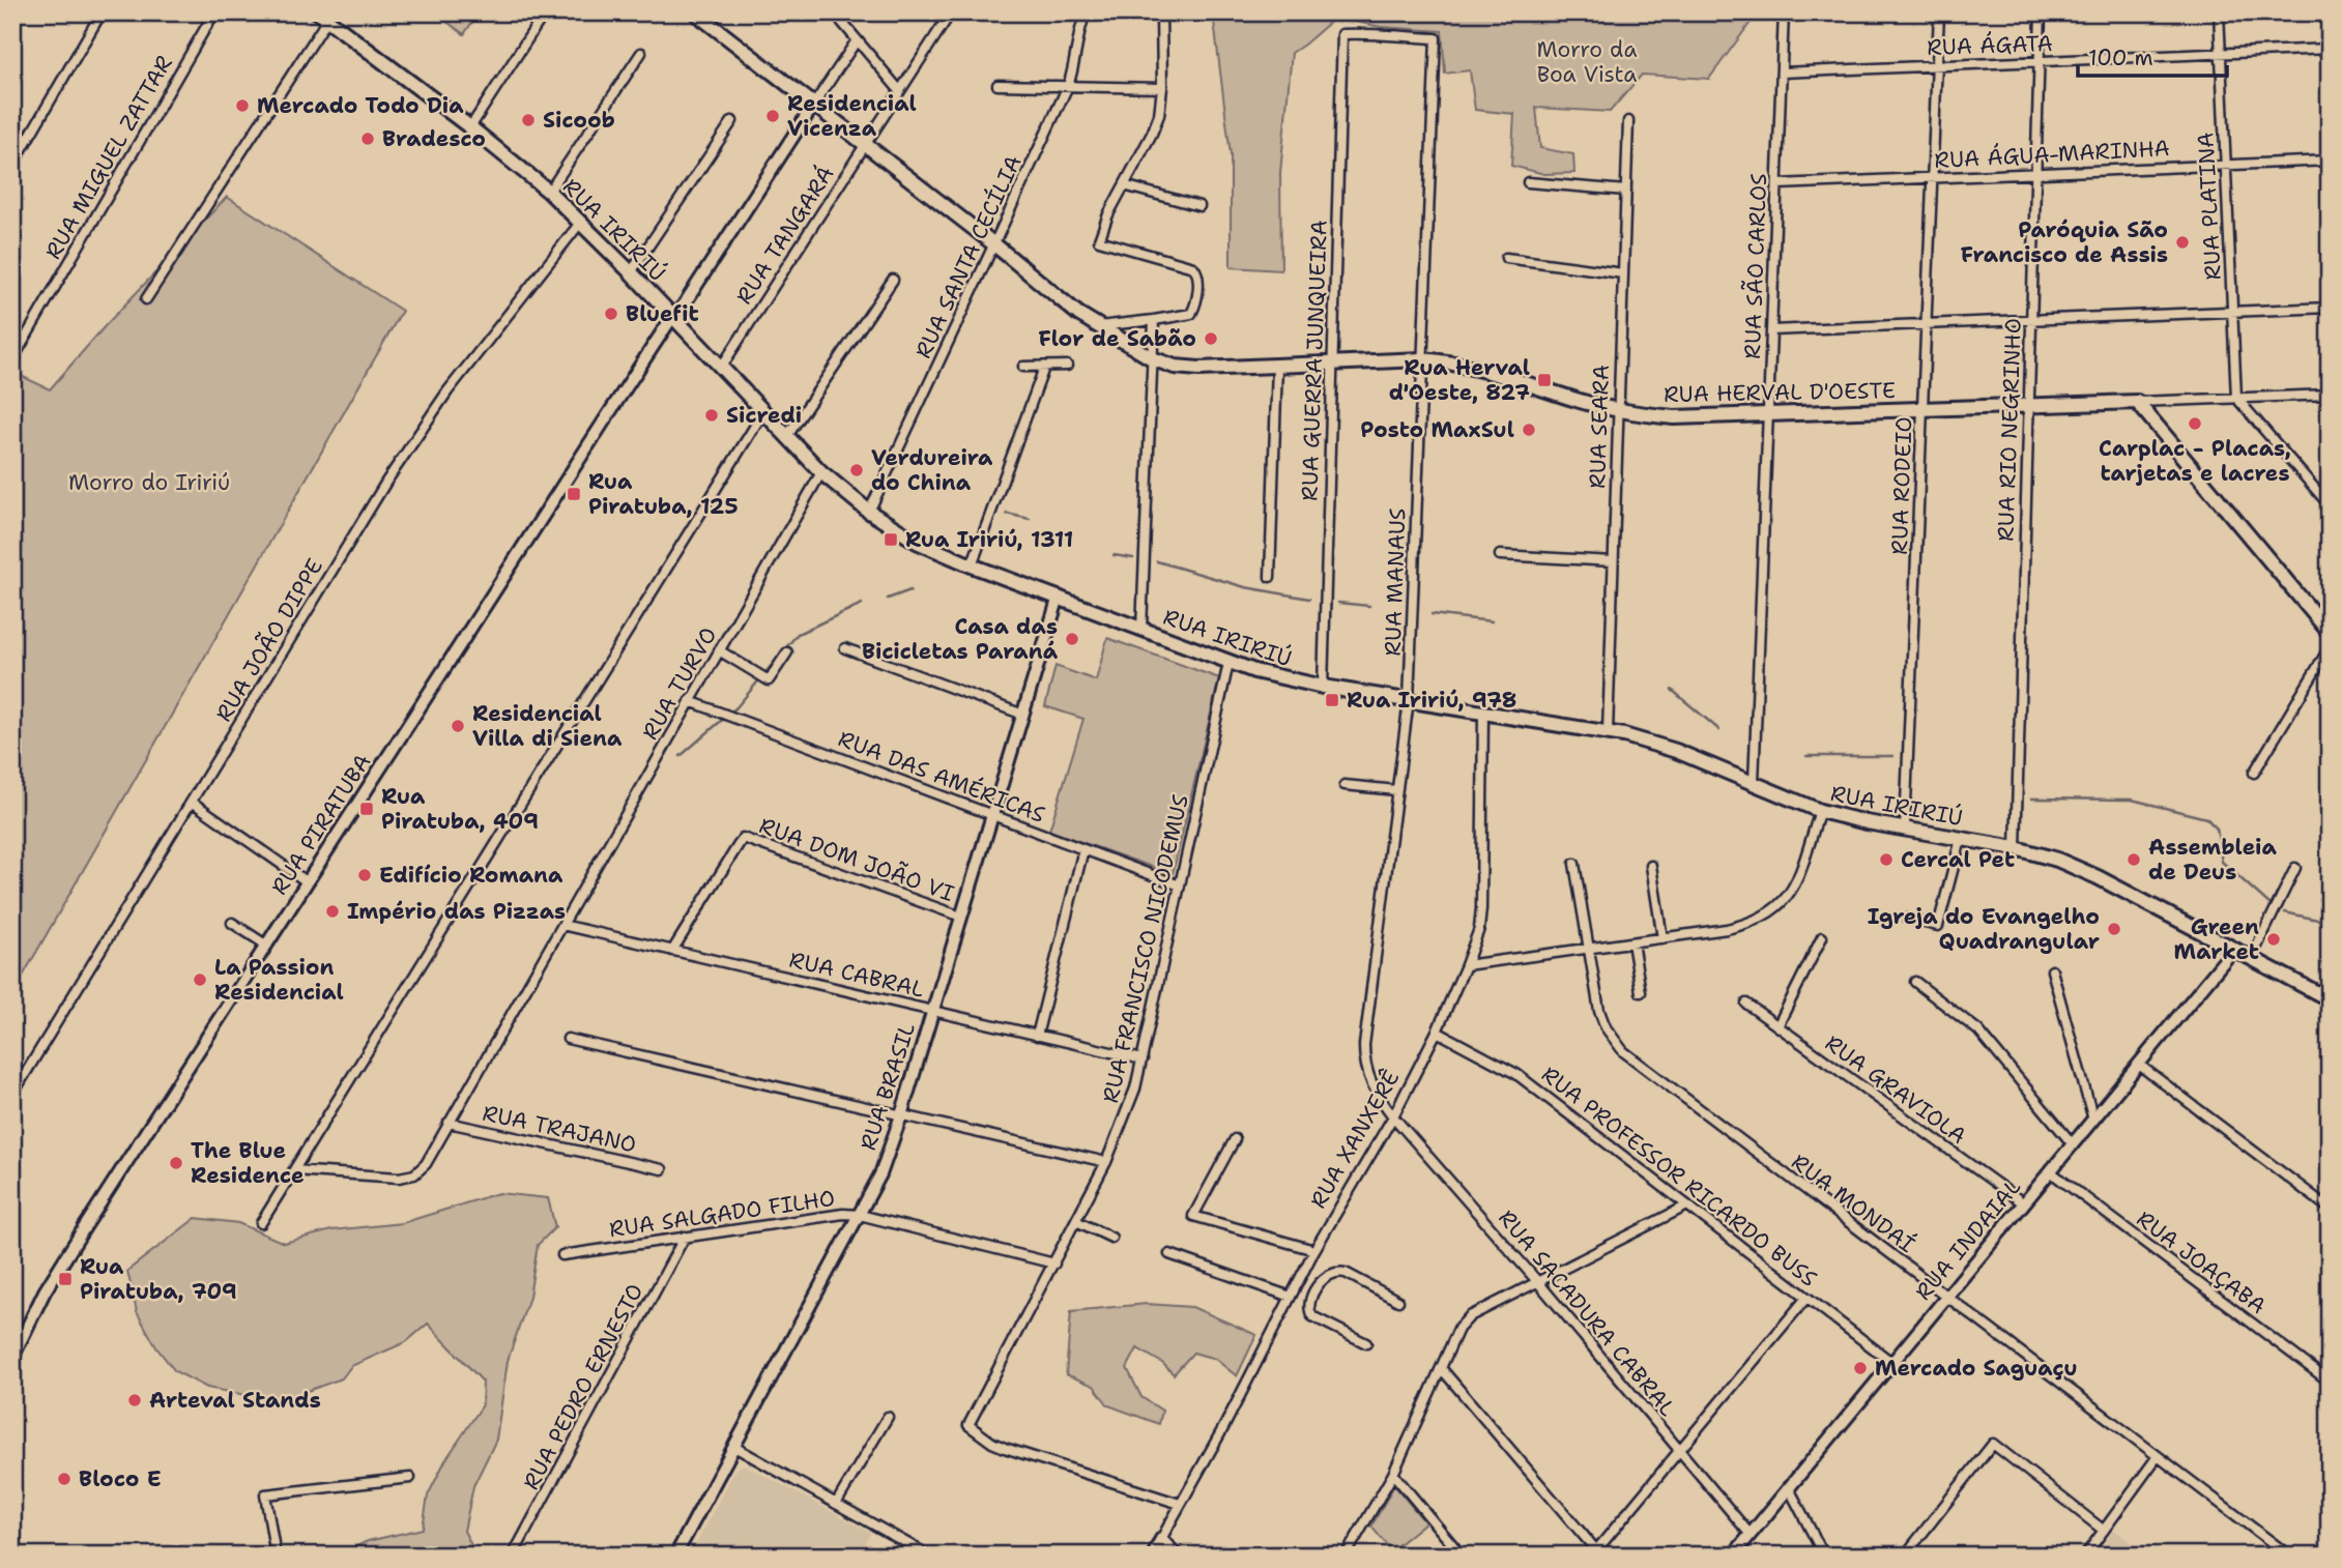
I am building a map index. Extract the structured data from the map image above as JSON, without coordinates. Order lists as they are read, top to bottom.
{
  "streets": {
    "main road": ["RUA IRIRIÚ", "RUA HERVAL D'OESTE"],
    "street": [
      "RUA ÁGATA",
      "RUA ÁGUA-MARINHA",
      "RUA MIGUEL ZATTAR",
      "RUA PLATINA",
      "RUA TANGARÁ",
      "RUA SANTA CECÍLIA",
      "RUA SÃO CARLOS",
      "RUA GUERRA JUNQUEIRA",
      "RUA SEARA",
      "RUA RIO NEGRINHO",
      "RUA RODEIO",
      "RUA MANAUS",
      "RUA JOÃO DIPPE",
      "RUA TURVO",
      "RUA DAS AMÉRICAS",
      "RUA PIRATUBA",
      "RUA DOM JOÃO VI",
      "RUA FRANCISCO NICODEMUS",
      "RUA CABRAL",
      "RUA BRASIL",
      "RUA GRAVIOLA",
      "RUA TRAJANO",
      "RUA XANXERÊ",
      "RUA PROFESSOR RICARDO BUSS",
      "RUA MONDAÍ",
      "RUA SALGADO FILHO",
      "RUA INDAIAL",
      "RUA JOAÇABA",
      "RUA SACADURA CABRAL",
      "RUA PEDRO ERNESTO"
    ]
  },
  "crossings": [
    ["RUA ÁGATA", "RUA PLATINA"],
    ["RUA ÁGATA", "RUA SÃO CARLOS"],
    ["RUA ÁGATA", "RUA RIO NEGRINHO"],
    ["RUA ÁGATA", "RUA RODEIO"],
    ["RUA ÁGUA-MARINHA", "RUA PLATINA"],
    ["RUA ÁGUA-MARINHA", "RUA SÃO CARLOS"],
    ["RUA ÁGUA-MARINHA", "RUA RIO NEGRINHO"],
    ["RUA ÁGUA-MARINHA", "RUA RODEIO"],
    ["RUA PLATINA", "RUA HERVAL D'OESTE"],
    ["RUA IRIRIÚ", "RUA TANGARÁ"],
    ["RUA IRIRIÚ", "RUA SANTA CECÍLIA"],
    ["RUA IRIRIÚ", "RUA SÃO CARLOS"],
    ["RUA IRIRIÚ", "RUA GUERRA JUNQUEIRA"],
    ["RUA IRIRIÚ", "RUA SEARA"],
    ["RUA IRIRIÚ", "RUA RIO NEGRINHO"],
    ["RUA IRIRIÚ", "RUA RODEIO"],
    ["RUA IRIRIÚ", "RUA MANAUS"],
    ["RUA IRIRIÚ", "RUA JOÃO DIPPE"],
    ["RUA IRIRIÚ", "RUA TURVO"],
    ["RUA IRIRIÚ", "RUA PIRATUBA"],
    ["RUA IRIRIÚ", "RUA FRANCISCO NICODEMUS"],
    ["RUA IRIRIÚ", "RUA BRASIL"],
    ["RUA IRIRIÚ", "RUA XANXERÊ"],
    ["RUA IRIRIÚ", "RUA INDAIAL"],
    ["RUA TANGARÁ", "RUA HERVAL D'OESTE"],
    ["RUA SANTA CECÍLIA", "RUA HERVAL D'OESTE"],
    ["RUA SÃO CARLOS", "RUA HERVAL D'OESTE"],
    ["RUA GUERRA JUNQUEIRA", "RUA HERVAL D'OESTE"],
    ["RUA GUERRA JUNQUEIRA", "RUA MANAUS"],
    ["RUA HERVAL D'OESTE", "RUA SEARA"],
    ["RUA HERVAL D'OESTE", "RUA RIO NEGRINHO"],
    ["RUA HERVAL D'OESTE", "RUA RODEIO"],
    ["RUA HERVAL D'OESTE", "RUA MANAUS"],
    ["RUA HERVAL D'OESTE", "RUA PIRATUBA"],
    ["RUA MANAUS", "RUA XANXERÊ"],
    ["RUA MANAUS", "RUA SACADURA CABRAL"],
    ["RUA TURVO", "RUA DAS AMÉRICAS"],
    ["RUA TURVO", "RUA CABRAL"],
    ["RUA TURVO", "RUA TRAJANO"],
    ["RUA DAS AMÉRICAS", "RUA FRANCISCO NICODEMUS"],
    ["RUA DAS AMÉRICAS", "RUA BRASIL"],
    ["RUA DOM JOÃO VI", "RUA CABRAL"],
    ["RUA DOM JOÃO VI", "RUA BRASIL"],
    ["RUA FRANCISCO NICODEMUS", "RUA CABRAL"],
    ["RUA FRANCISCO NICODEMUS", "RUA XANXERÊ"],
    ["RUA FRANCISCO NICODEMUS", "RUA SALGADO FILHO"],
    ["RUA CABRAL", "RUA BRASIL"],
    ["RUA BRASIL", "RUA SALGADO FILHO"],
    ["RUA GRAVIOLA", "RUA INDAIAL"],
    ["RUA XANXERÊ", "RUA PROFESSOR RICARDO BUSS"],
    ["RUA XANXERÊ", "RUA SACADURA CABRAL"],
    ["RUA PROFESSOR RICARDO BUSS", "RUA INDAIAL"],
    ["RUA MONDAÍ", "RUA INDAIAL"],
    ["RUA SALGADO FILHO", "RUA PEDRO ERNESTO"],
    ["RUA INDAIAL", "RUA JOAÇABA"],
    ["RUA INDAIAL", "RUA SACADURA CABRAL"]
  ],
  "parks": ["Morro da Boa Vista", "Morro do Iririú"],
  "places": {
    "other": [
      "Mercado Todo Dia",
      "Residencial Vicenza",
      "Sicoob",
      "Bradesco",
      "Paróquia São Francisco de Assis",
      "Bluefit",
      "Flor de Sabão",
      "Sicredi",
      "Carplac - Placas, tarjetas e lacres",
      "Posto MaxSul",
      "Verdureira do China",
      "Casa das Bicicletas Paraná",
      "Residencial Villa di Siena",
      "Cercal Pet",
      "Assembleia de Deus",
      "Edifício Romana",
      "Império das Pizzas",
      "Igreja do Evangelho Quadrangular",
      "Green Market",
      "La Passion Residencial",
      "The Blue Residence",
      "Mercado Saguaçu",
      "Arteval Stands",
      "Bloco E"
    ],
    "transit": [
      "Rua Herval d'Oeste, 827",
      "Rua Piratuba, 125",
      "Rua Iririú, 1311",
      "Rua Iririú, 978",
      "Rua Piratuba, 409",
      "Rua Piratuba, 709"
    ]
  },
  "scale_bar": "100 m"
}
